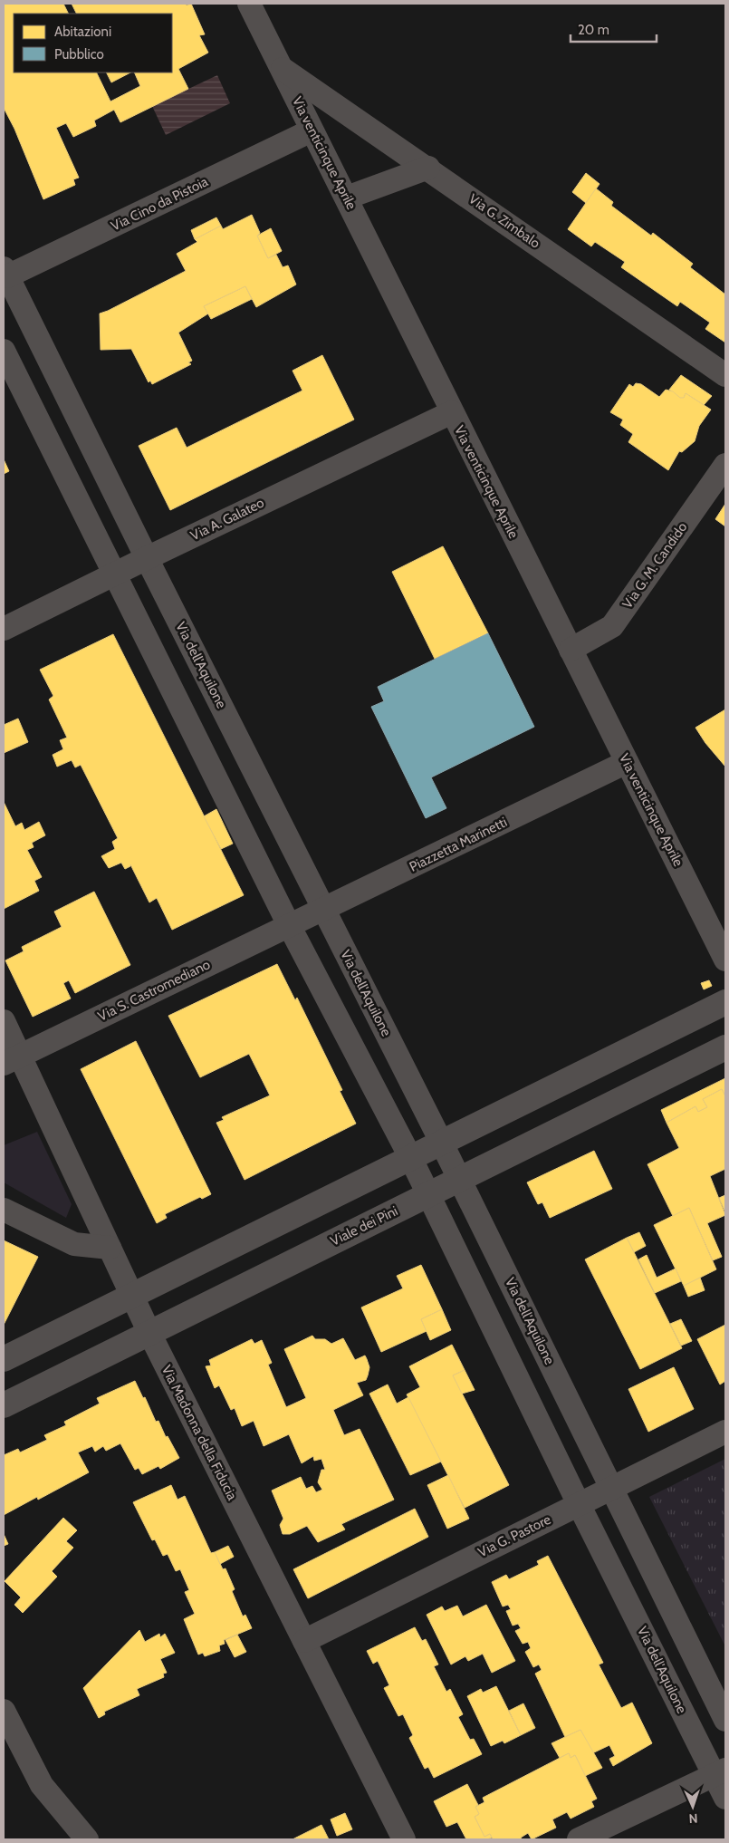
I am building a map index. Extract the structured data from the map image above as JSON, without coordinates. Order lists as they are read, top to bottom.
{
  "streets": {
    "street": [
      "Via venticinque Aprile",
      "Via Cino da Pistoia",
      "Via G. Zimbalo",
      "Via A. Galateo",
      "Via G. M. Candido",
      "Via dell'Aquilone",
      "Piazzetta Marinetti",
      "Via S. Castromediano",
      "Viale dei Pini",
      "Via Madonna della Fiducia",
      "Via G. Pastore"
    ]
  },
  "crossings": [
    ["Via venticinque Aprile", "Via Cino da Pistoia"],
    ["Via venticinque Aprile", "Via G. Zimbalo"],
    ["Via venticinque Aprile", "Via A. Galateo"],
    ["Via venticinque Aprile", "Via G. M. Candido"],
    ["Via venticinque Aprile", "Piazzetta Marinetti"],
    ["Via Cino da Pistoia", "Via dell'Aquilone"],
    ["Via A. Galateo", "Via dell'Aquilone"],
    ["Via dell'Aquilone", "Piazzetta Marinetti"],
    ["Via dell'Aquilone", "Via S. Castromediano"],
    ["Via dell'Aquilone", "Viale dei Pini"],
    ["Via dell'Aquilone", "Via G. Pastore"],
    ["Piazzetta Marinetti", "Via S. Castromediano"],
    ["Via S. Castromediano", "Via Madonna della Fiducia"],
    ["Viale dei Pini", "Via Madonna della Fiducia"],
    ["Via Madonna della Fiducia", "Via G. Pastore"]
  ],
  "legend": ["Abitazioni", "Pubblico"],
  "scale_bar": "20 m",
  "north": "bottom"
}
